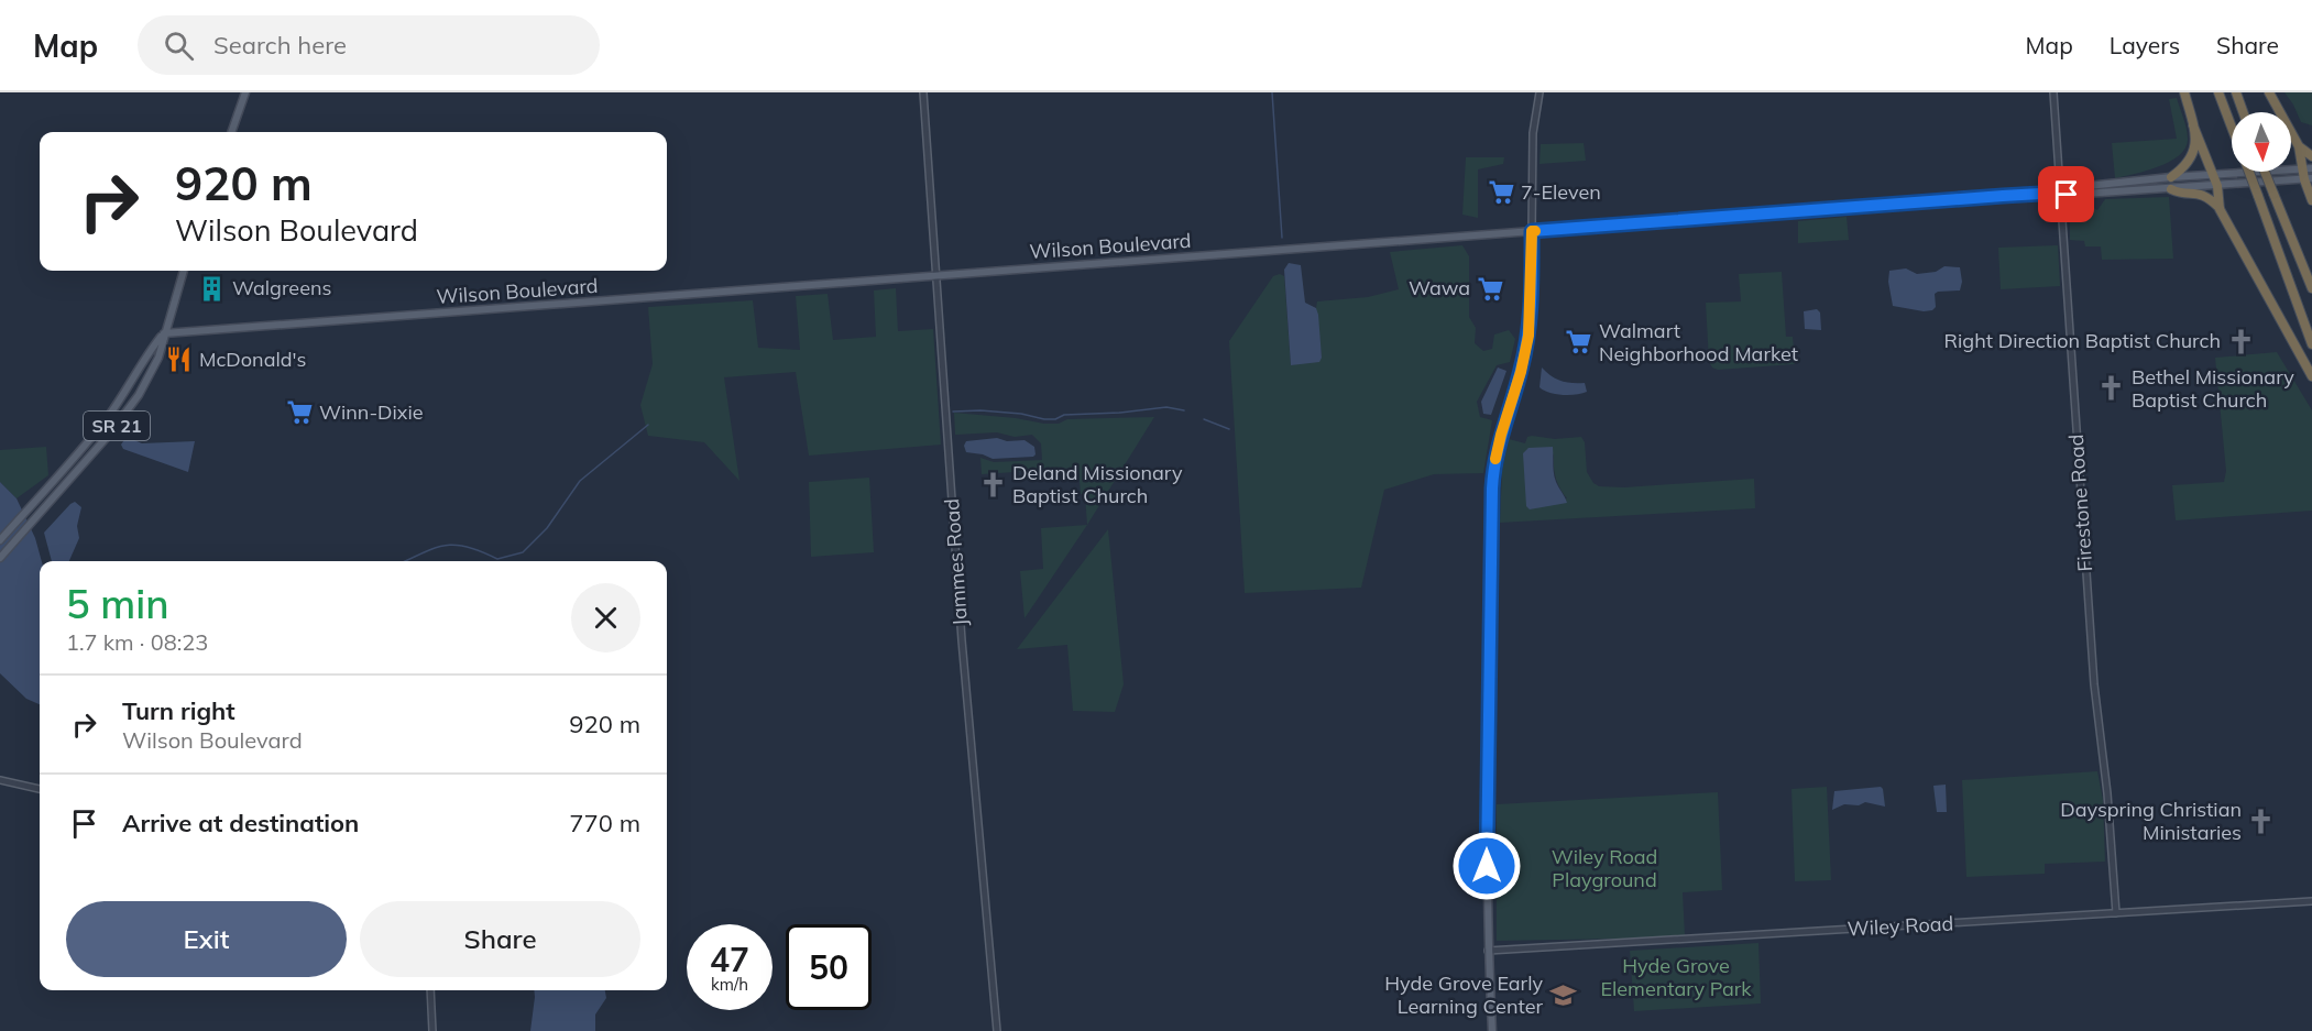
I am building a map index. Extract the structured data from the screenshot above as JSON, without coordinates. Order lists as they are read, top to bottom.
{
  "streets": {
    "main road": ["Wilson Boulevard", "SR 21"],
    "street": ["Firestone Road", "Jammes Road", "Wiley Road"]
  },
  "crossings": [
    ["Wilson Boulevard", "SR 21"],
    ["Wilson Boulevard", "Firestone Road"],
    ["Wilson Boulevard", "Jammes Road"],
    ["Firestone Road", "Wiley Road"]
  ],
  "parks": ["Wiley Road Playground", "Hyde Grove Elementary Park"],
  "places": {
    "supermarket": [
      "7-Eleven",
      "Wawa",
      "Walmart Neighborhood Market",
      "Winn-Dixie"
    ],
    "building": ["Walgreens"],
    "church": [
      "Right Direction Baptist Church",
      "Bethel Missionary Baptist Church",
      "Deland Missionary Baptist Church",
      "Dayspring Christian Ministaries"
    ],
    "restaurant": ["McDonald's"],
    "school or university": ["Hyde Grove Early Learning Center"]
  },
  "north": "bottom",
  "page": {
    "header": "Map",
    "search": "Search here",
    "nav": ["Map", "Layers", "Share"],
    "turn": ["920 m", "Wilson Boulevard"],
    "heading": ["5 min", "1.7 km · 08:23"],
    "list": [
      {
        "name": "Turn right",
        "note": "Wilson Boulevard",
        "value": "920 m"
      },
      {
        "name": "Arrive at destination",
        "value": "770 m"
      }
    ],
    "buttons": ["Exit", "Share"],
    "speed": "47 km/h",
    "limit": "50"
  }
}
